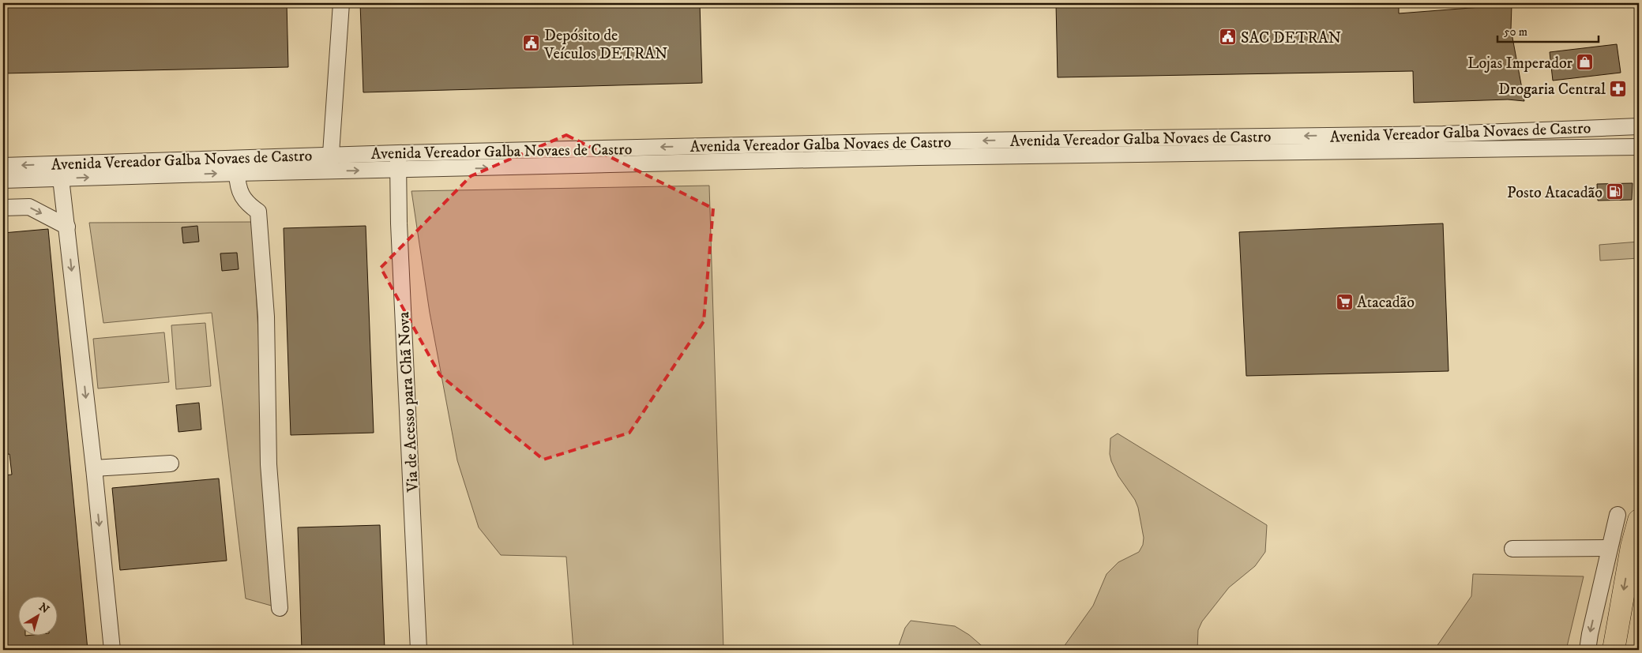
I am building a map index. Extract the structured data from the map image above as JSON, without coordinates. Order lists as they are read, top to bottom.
{
  "streets": {
    "street": ["Avenida Vereador Galba Novaes de Castro", "Via de Acesso para Chã Nova"]
  },
  "crossings": [
    ["Avenida Vereador Galba Novaes de Castro", "Via de Acesso para Chã Nova"]
  ],
  "places": {
    "public building": ["SAC DETRAN", "Depósito de Veículos DETRAN"],
    "shop": ["Lojas Imperador"],
    "pharmacy": ["Drogaria Central"],
    "fuel station": ["Posto Atacadão"],
    "supermarket": ["Atacadão"]
  },
  "scale_bar": "50 m",
  "north": "top right"
}
